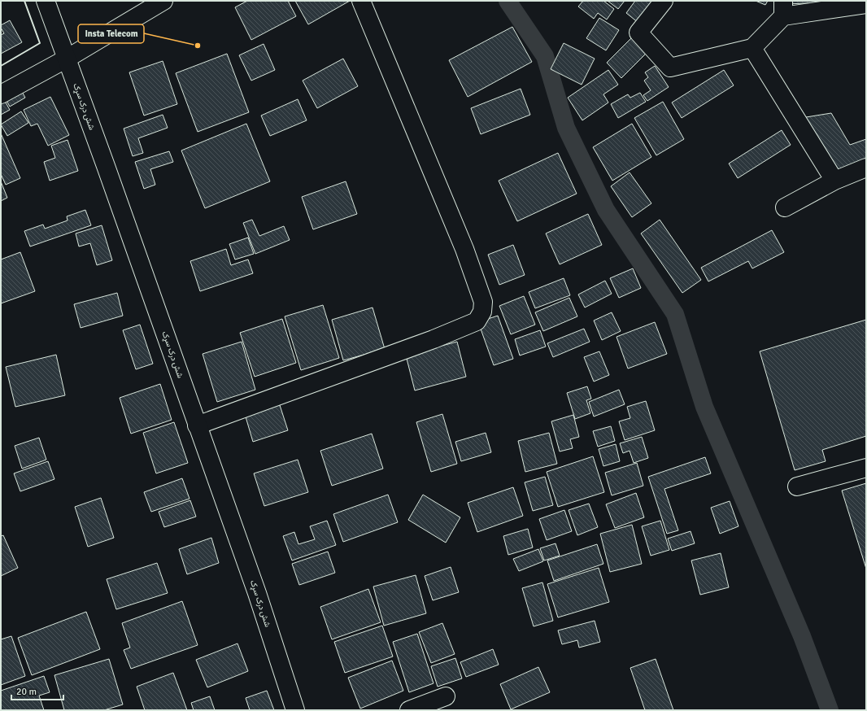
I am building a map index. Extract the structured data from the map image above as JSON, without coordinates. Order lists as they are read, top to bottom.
{
  "streets": {
    "street": ["شش درک سړک"]
  },
  "places": ["Insta Telecom"],
  "scale_bar": "20 m"
}
